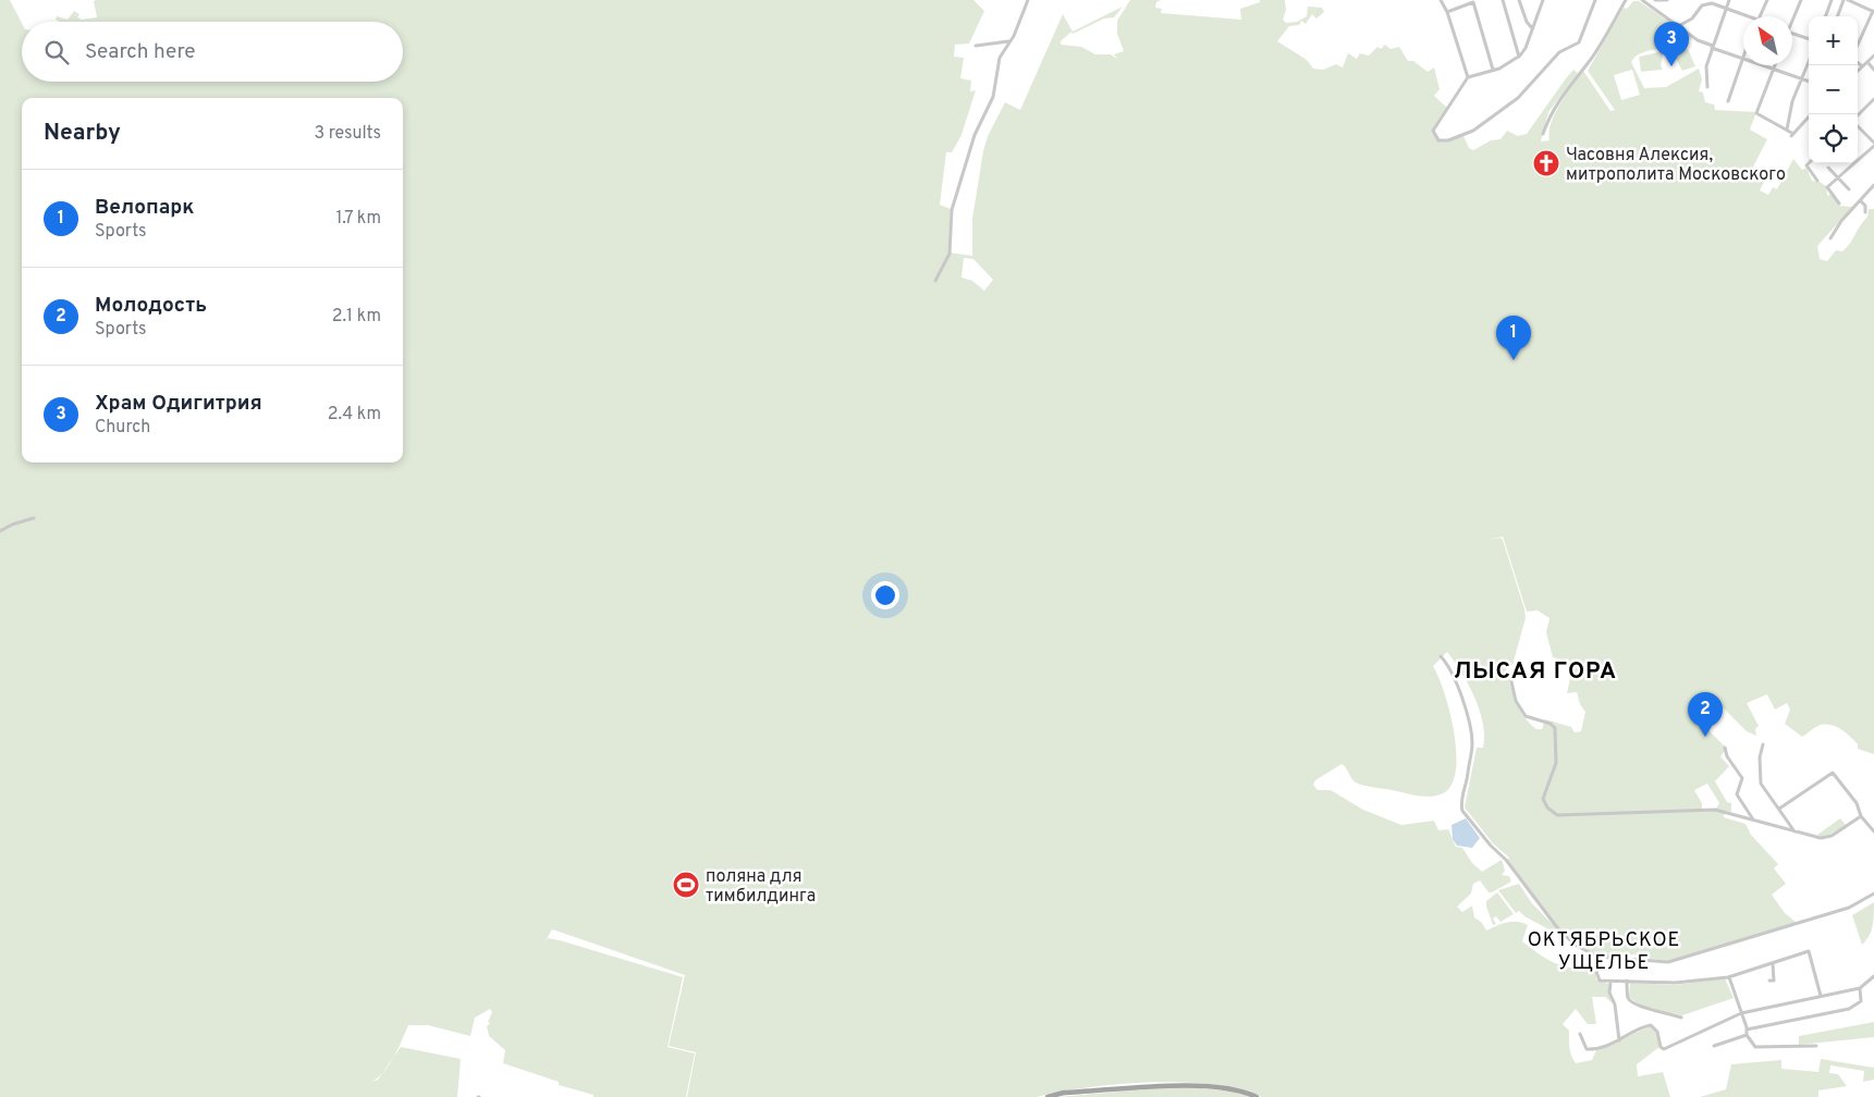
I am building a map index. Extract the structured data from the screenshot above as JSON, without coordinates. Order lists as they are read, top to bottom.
{
  "districts": ["ЛЫСАЯ ГОРА", "ОКТЯБРЬСКОЕ УЩЕЛЬЕ"],
  "places": {
    "church": ["Часовня Алексия, митрополита Московского"],
    "sports": ["поляна для тимбилдинга"]
  },
  "north": "top left",
  "page": {
    "map_buttons": ["+", "−"],
    "pins": ["3", "1", "2"],
    "search": "Search here",
    "heading": ["Nearby", "3 results"],
    "list": [
      {
        "mark": "1",
        "name": "Велопарк",
        "note": "Sports",
        "value": "1.7 km"
      },
      {
        "mark": "2",
        "name": "Молодость",
        "note": "Sports",
        "value": "2.1 km"
      },
      {
        "mark": "3",
        "name": "Храм Одигитрия",
        "note": "Church",
        "value": "2.4 km"
      }
    ]
  }
}
